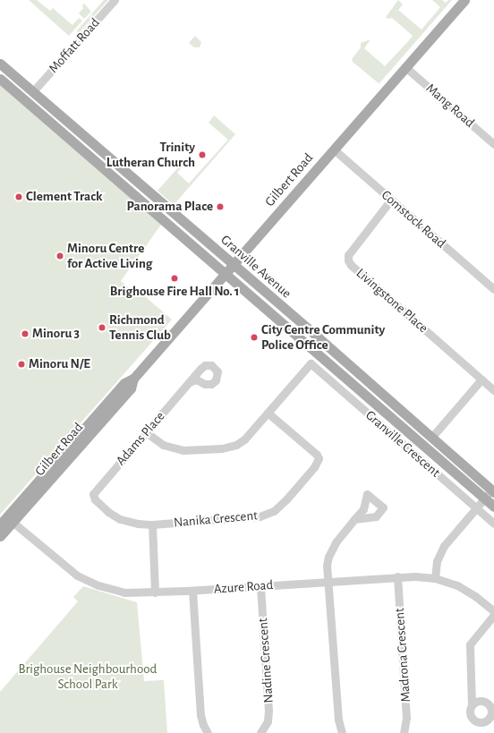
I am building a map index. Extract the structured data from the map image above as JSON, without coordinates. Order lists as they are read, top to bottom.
{
  "streets": {
    "main road": ["Gilbert Road", "Granville Avenue"],
    "street": [
      "Moffatt Road",
      "Mang Road",
      "Comstock Road",
      "Livingstone Place",
      "Adams Place",
      "Granville Crescent",
      "Nanika Crescent",
      "Azure Road",
      "Madrona Crescent",
      "Nadine Crescent"
    ]
  },
  "crossings": [
    ["Moffatt Road", "Granville Avenue"],
    ["Mang Road", "Gilbert Road"],
    ["Gilbert Road", "Comstock Road"],
    ["Gilbert Road", "Granville Avenue"],
    ["Gilbert Road", "Azure Road"],
    ["Comstock Road", "Livingstone Place"],
    ["Adams Place", "Nanika Crescent"],
    ["Granville Crescent", "Nanika Crescent"],
    ["Azure Road", "Madrona Crescent"],
    ["Azure Road", "Nadine Crescent"]
  ],
  "parks": ["Brighouse Neighbourhood School Park"],
  "places": [
    "Trinity Lutheran Church",
    "Clement Track",
    "Panorama Place",
    "Minoru Centre for Active Living",
    "Brighouse Fire Hall No. 1",
    "Richmond Tennis Club",
    "Minoru 3",
    "City Centre Community Police Office",
    "Minoru N/E"
  ]
}
